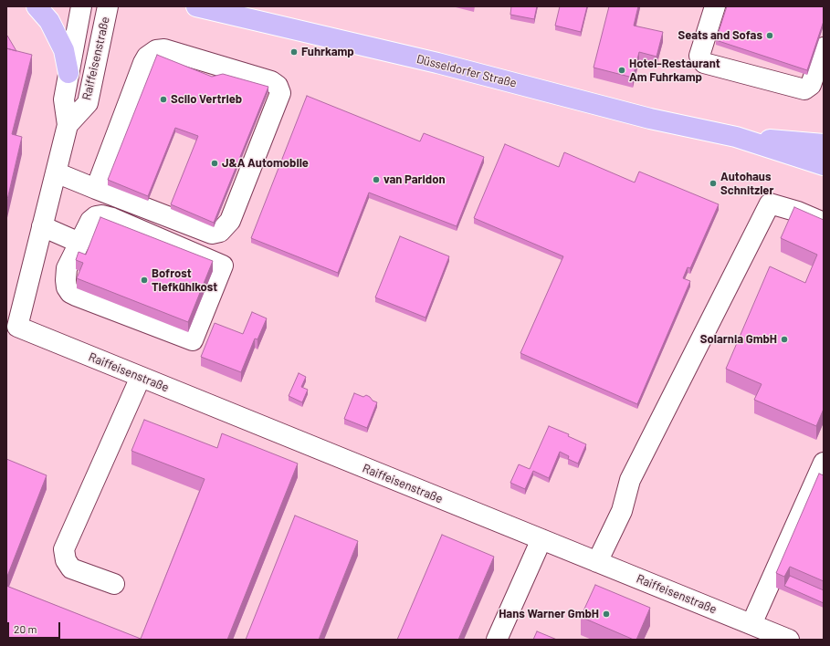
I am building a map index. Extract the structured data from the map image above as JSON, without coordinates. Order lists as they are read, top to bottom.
{
  "streets": {
    "main road": ["Düsseldorfer Straße"],
    "street": ["Raiffeisenstraße"]
  },
  "places": [
    "Seats and Sofas",
    "Fuhrkamp",
    "Hotel-Restaurant Am Fuhrkamp",
    "Scilo Vertrieb",
    "J&A Automobile",
    "van Paridon",
    "Autohaus Schnitzler",
    "Bofrost Tiefkühlkost",
    "Solarnia GmbH",
    "Hans Warner GmbH"
  ],
  "scale_bar": "20 m"
}
